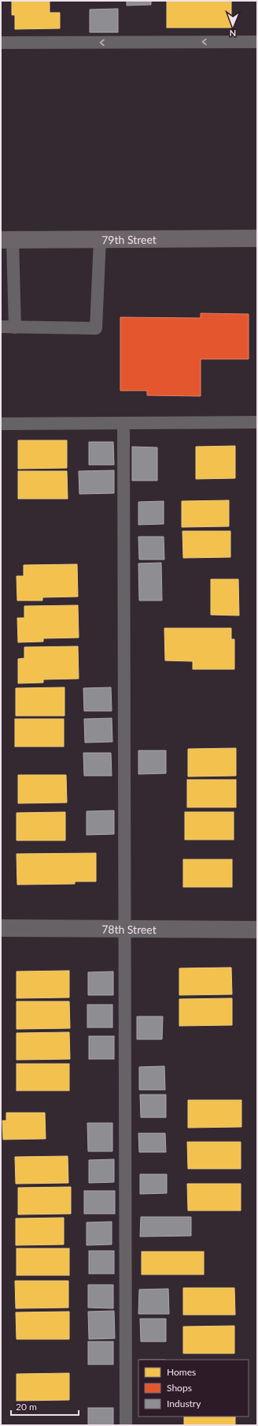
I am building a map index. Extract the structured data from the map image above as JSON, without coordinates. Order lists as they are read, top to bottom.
{
  "streets": {
    "main road": ["79th Street"],
    "street": ["78th Street"]
  },
  "legend": ["Homes", "Shops", "Industry"],
  "scale_bar": "20 m",
  "north": "bottom"
}
